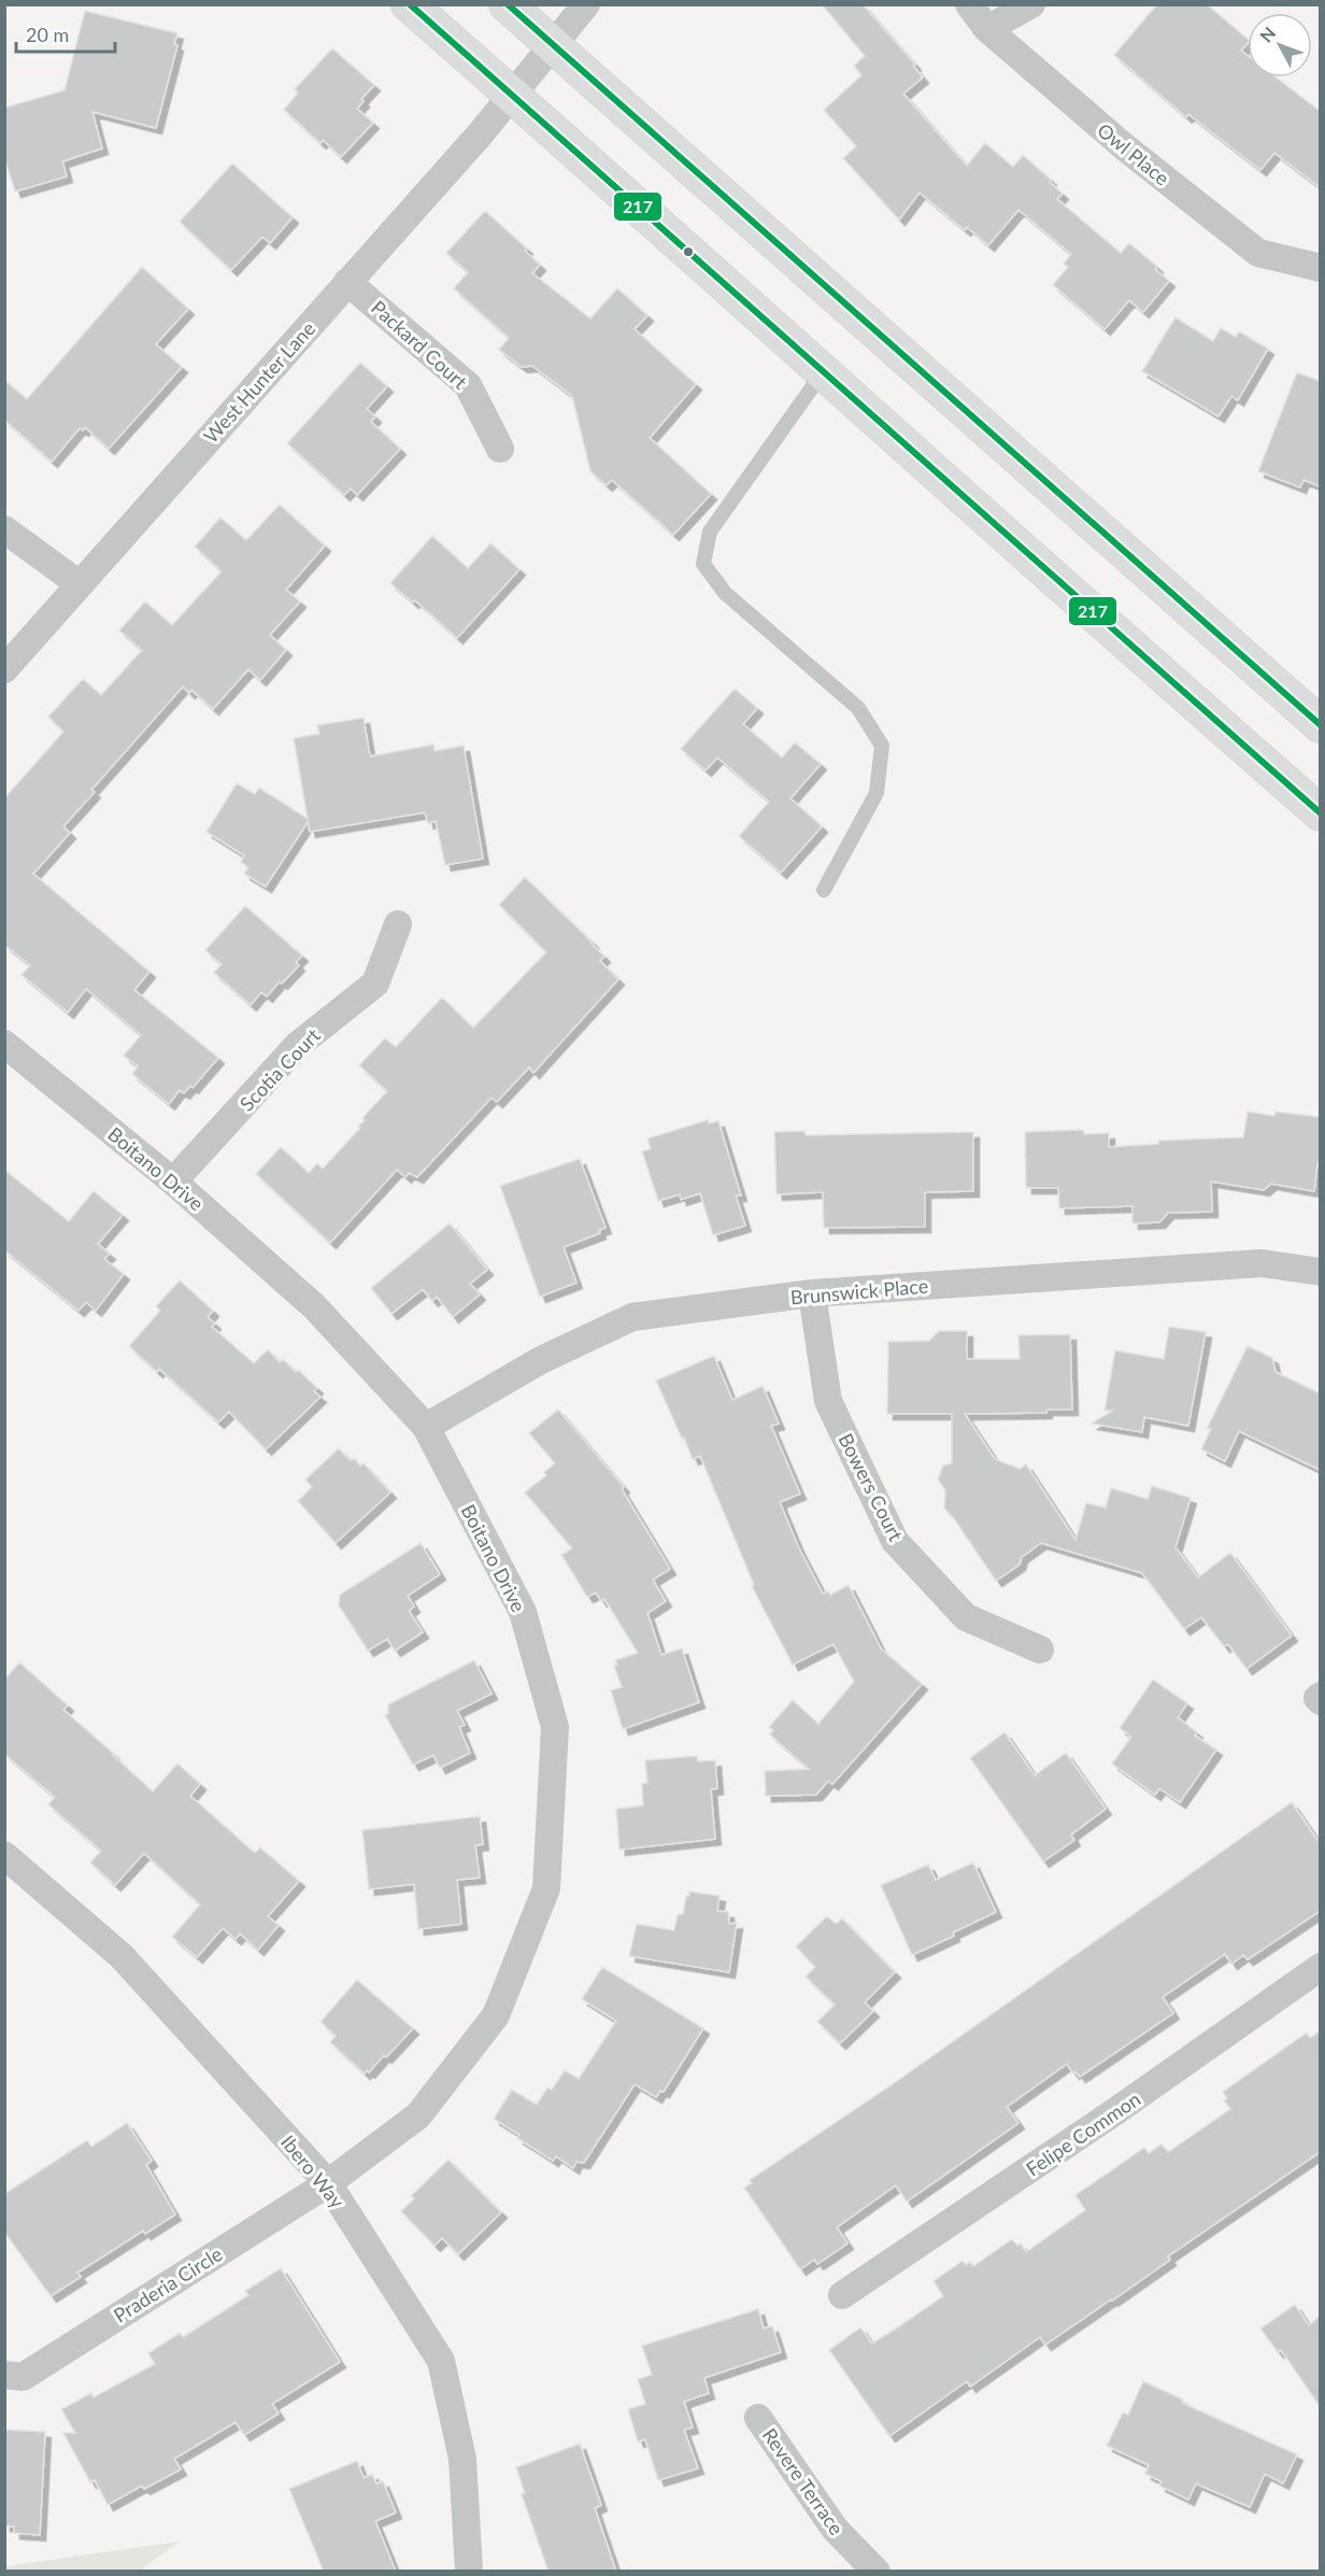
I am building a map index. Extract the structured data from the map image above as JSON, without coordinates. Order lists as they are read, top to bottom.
{
  "streets": {
    "street": [
      "Owl Place",
      "Packard Court",
      "West Hunter Lane",
      "Scotia Court",
      "Boitano Drive",
      "Brunswick Place",
      "Bowers Court",
      "Felipe Common",
      "Ibero Way",
      "Praderia Circle",
      "Revere Terrace"
    ]
  },
  "crossings": [
    ["Packard Court", "West Hunter Lane"],
    ["Scotia Court", "Boitano Drive"],
    ["Boitano Drive", "Brunswick Place"],
    ["Boitano Drive", "Ibero Way"],
    ["Boitano Drive", "Praderia Circle"],
    ["Brunswick Place", "Bowers Court"],
    ["Ibero Way", "Praderia Circle"]
  ],
  "lines": ["transit line 217"],
  "scale_bar": "20 m",
  "north": "top left"
}
